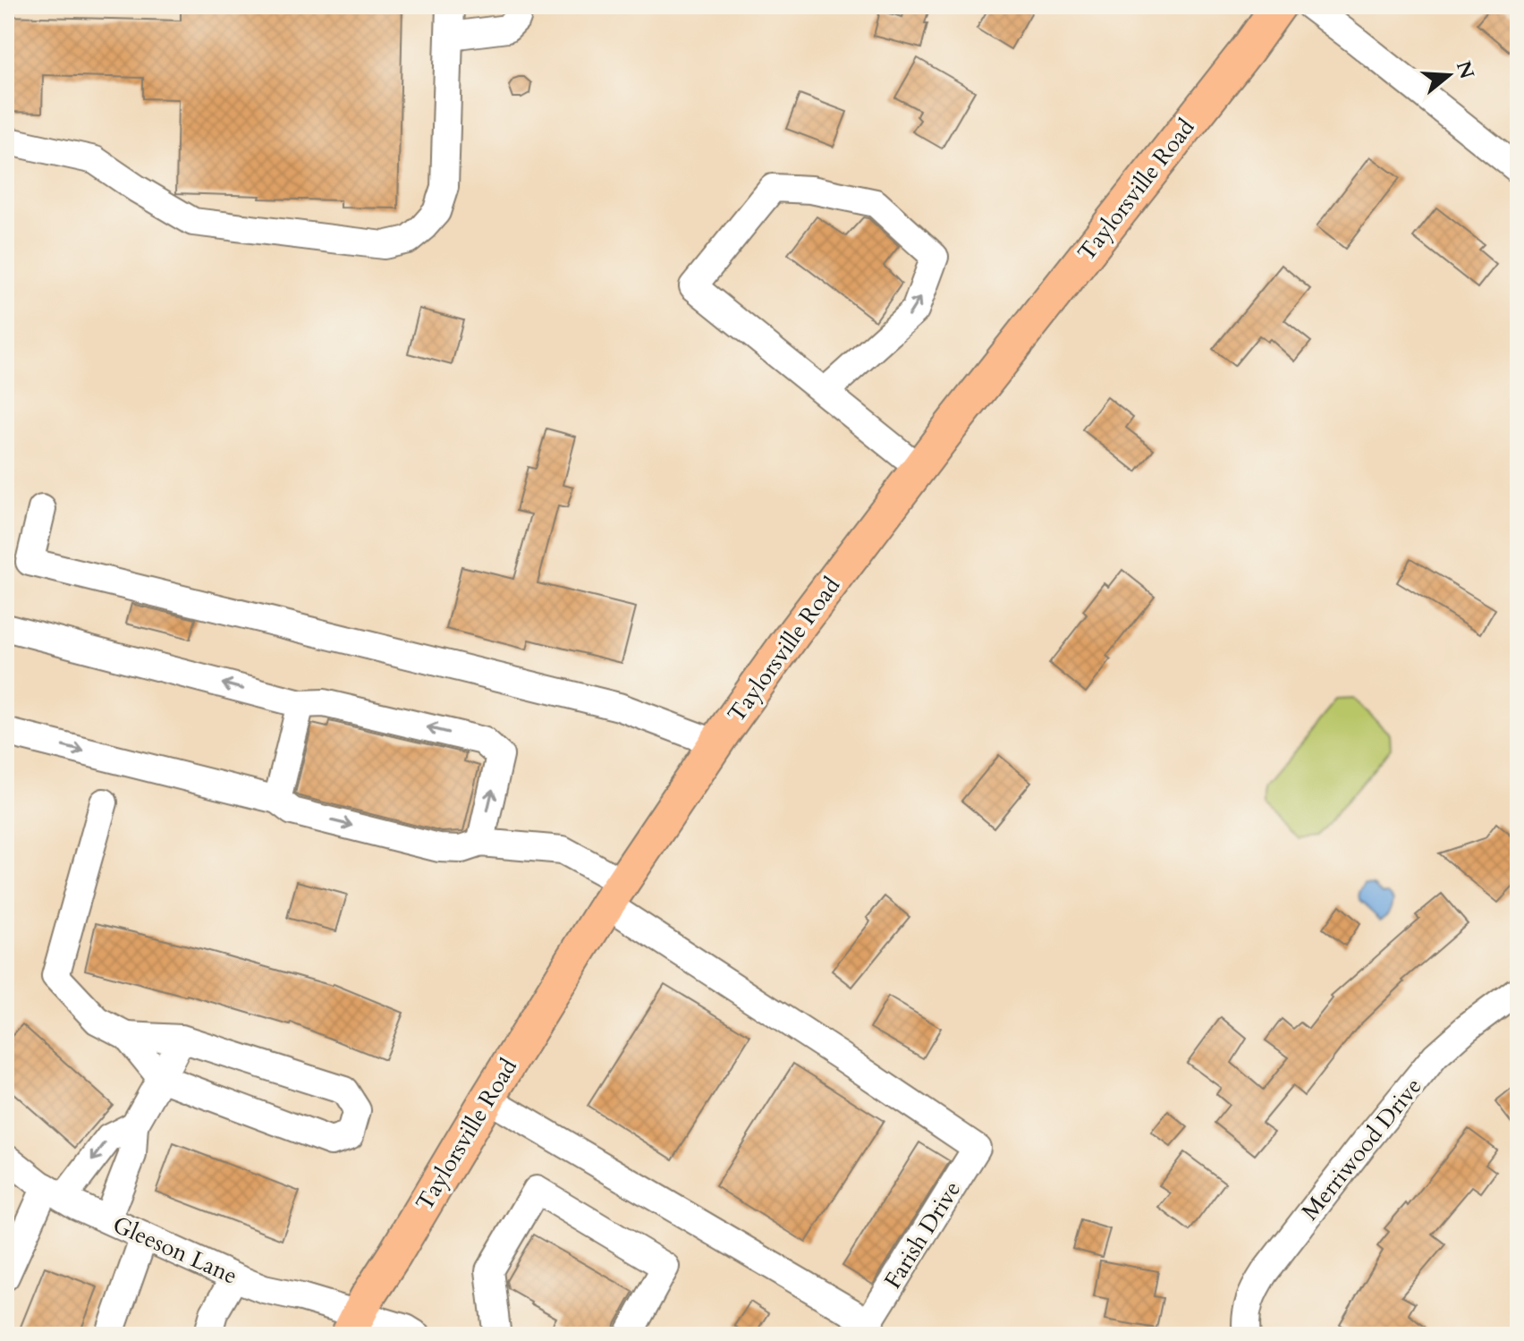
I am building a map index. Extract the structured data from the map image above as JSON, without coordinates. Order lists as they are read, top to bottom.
{
  "streets": {
    "main road": ["Taylorsville Road"],
    "street": ["Merriwood Drive", "Farish Drive", "Gleeson Lane"]
  },
  "crossings": [
    ["Taylorsville Road", "Farish Drive"],
    ["Taylorsville Road", "Gleeson Lane"]
  ],
  "north": "right"
}
